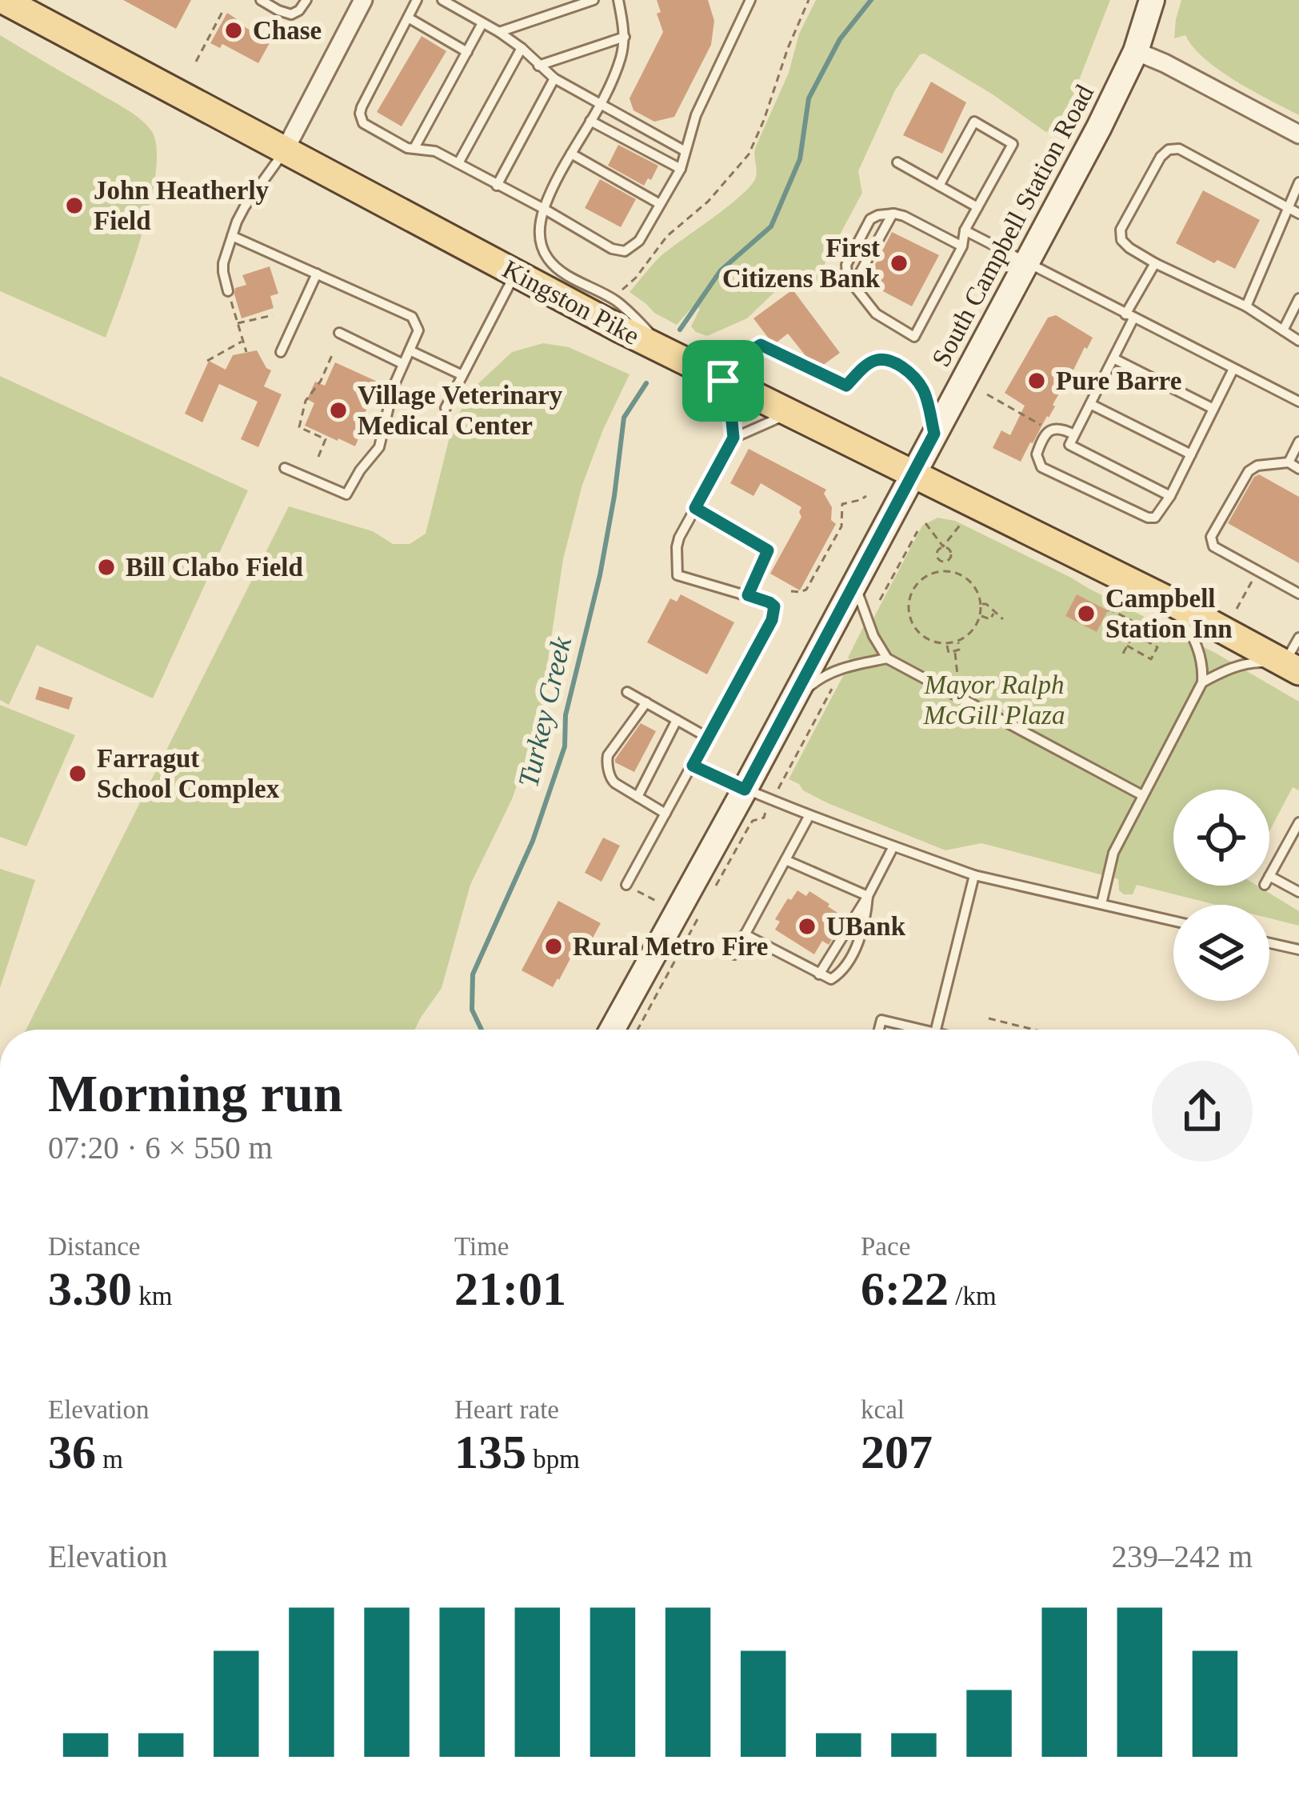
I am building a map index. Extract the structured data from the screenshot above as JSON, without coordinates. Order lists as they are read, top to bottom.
{
  "streets": {
    "main road": ["South Campbell Station Road", "Kingston Pike"]
  },
  "crossings": [
    ["South Campbell Station Road", "Kingston Pike"]
  ],
  "water": ["Turkey Creek"],
  "parks": ["Mayor Ralph McGill Plaza"],
  "places": [
    "Chase",
    "John Heatherly Field",
    "First Citizens Bank",
    "Pure Barre",
    "Village Veterinary Medical Center",
    "Bill Clabo Field",
    "Campbell Station Inn",
    "Farragut School Complex",
    "UBank",
    "Rural Metro Fire"
  ],
  "page": {
    "heading": ["Morning run", "07:20 · 6 × 550 m"],
    "stats": [
      ["Distance", "3.30 km"],
      ["Time", "21:01"],
      ["Pace", "6:22 /km"],
      ["Elevation", "36 m"],
      ["Heart rate", "135 bpm"],
      ["kcal", "207"]
    ],
    "chart": ["Elevation", "239–242 m"]
  }
}
